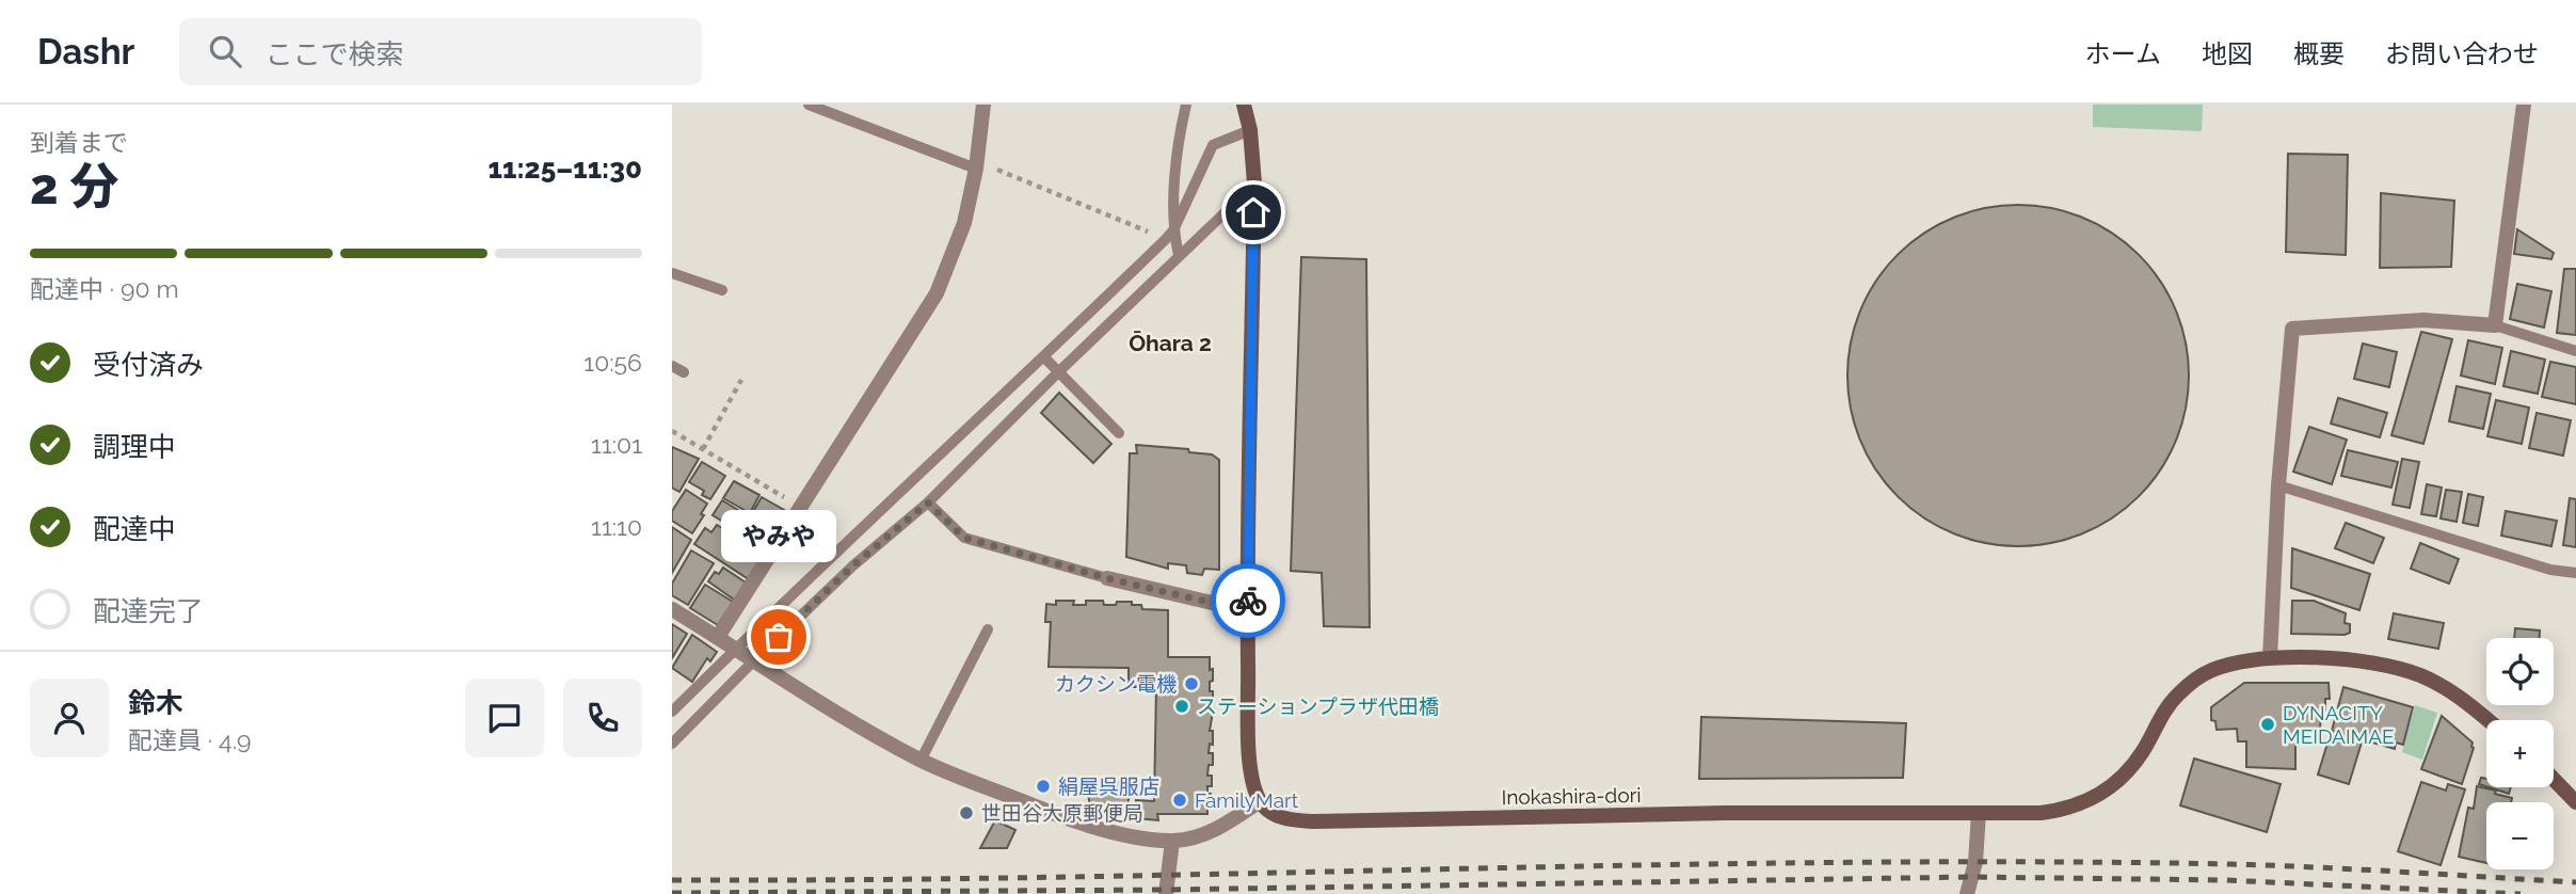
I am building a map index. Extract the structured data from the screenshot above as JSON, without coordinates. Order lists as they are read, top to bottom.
{
  "streets": {
    "main road": ["Inokashira-dori"]
  },
  "districts": ["Ōhara 2"],
  "places": [
    "やみや",
    "カクシン電機",
    "ステーションプラザ代田橋",
    "DYNACITY MEIDAIMAE",
    "絹屋呉服店",
    "FamilyMart",
    "世田谷大原郵便局"
  ],
  "page": {
    "header": "Dashr",
    "search": "ここで検索",
    "nav": [
      "ホーム",
      "地図",
      "概要",
      "お問い合わせ"
    ],
    "heading": ["2 分", "到着まで", "11:25–11:30"],
    "panel": ["鈴木", "配達員 · 4.9"],
    "bar": "配達中 · 90 m",
    "list": [
      ["受付済み", "10:56"],
      ["調理中", "11:01"],
      ["配達中", "11:10"],
      "配達完了"
    ],
    "bubble": "やみや",
    "map_buttons": ["+", "−"]
  }
}
